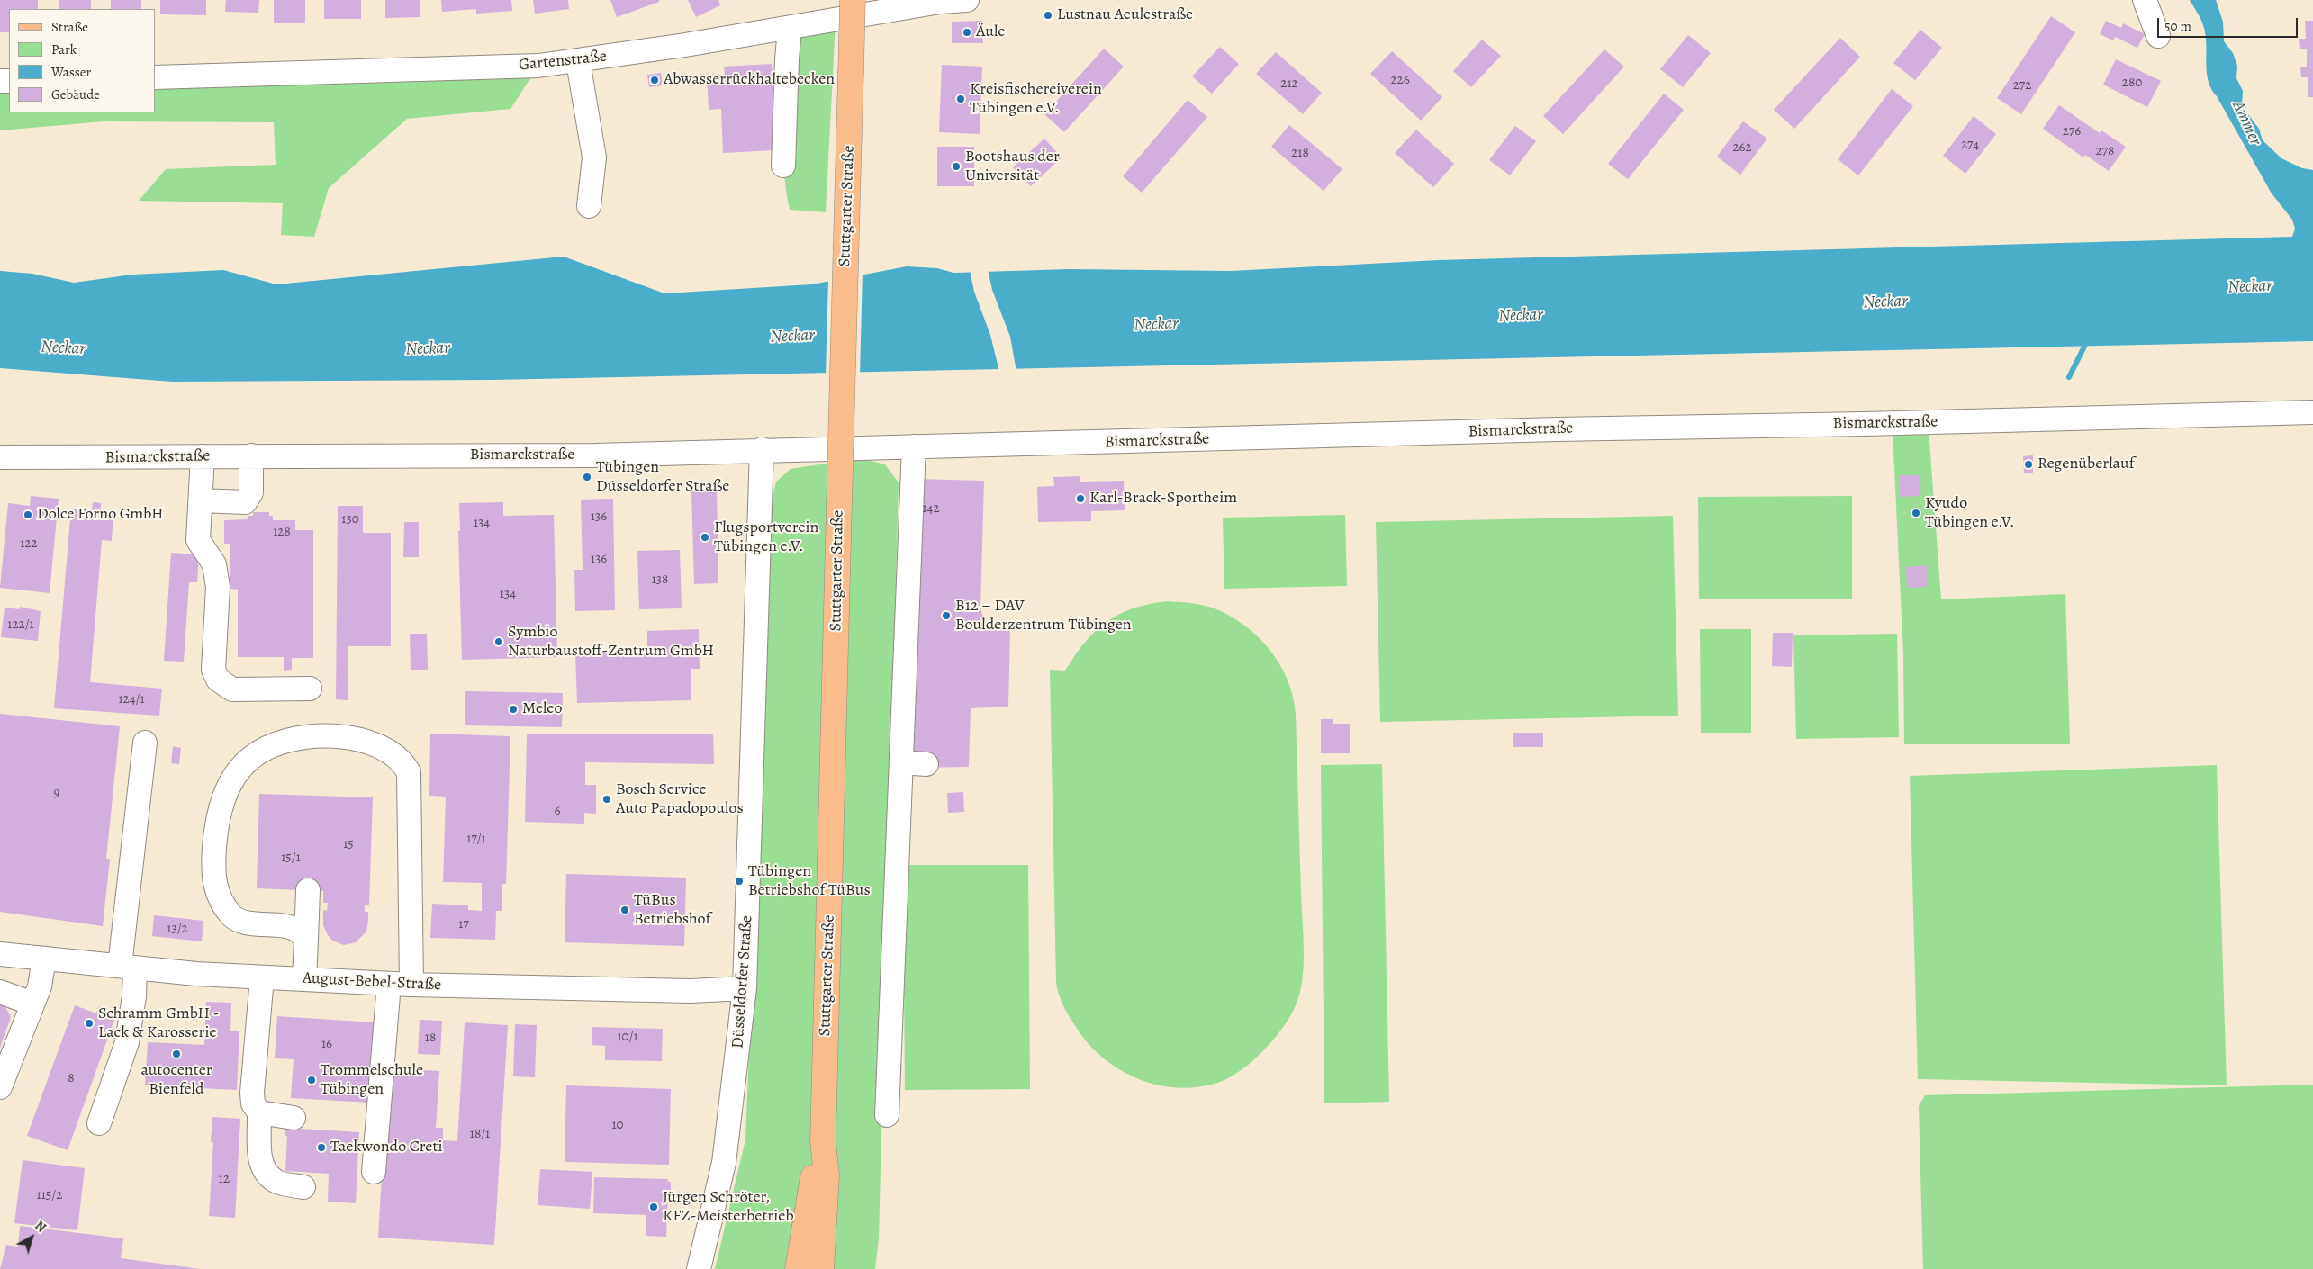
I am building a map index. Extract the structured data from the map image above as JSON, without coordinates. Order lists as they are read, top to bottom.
{
  "streets": {
    "main road": ["Stuttgarter Straße"],
    "street": [
      "Gartenstraße",
      "Bismarckstraße",
      "August-Bebel-Straße",
      "Düsseldorfer Straße"
    ]
  },
  "crossings": [
    ["Bismarckstraße", "Düsseldorfer Straße"],
    ["August-Bebel-Straße", "Düsseldorfer Straße"]
  ],
  "water": ["Ammer", "Neckar"],
  "places": [
    "Lustnau Aeulestraße",
    "Äule",
    "Abwasserrückhaltebecken",
    "Kreisfischereiverein Tübingen e.V.",
    "Bootshaus der Universität",
    "Regenüberlauf",
    "Tübingen Düsseldorfer Straße",
    "Karl-Brack-Sportheim",
    "Kyudo Tübingen e.V.",
    "Dolce Forno GmbH",
    "Flugsportverein Tübingen e.V.",
    "B12 – DAV Boulderzentrum Tübingen",
    "Symbio Naturbaustoff-Zentrum GmbH",
    "Meleo",
    "Bosch Service Auto Papadopoulos",
    "Tübingen Betriebshof TüBus",
    "TüBus Betriebshof",
    "Schramm GmbH - Lack & Karosserie",
    "autocenter Bienfeld",
    "Trommelschule Tübingen",
    "Taekwondo Creti",
    "Jürgen Schröter, KFZ-Meisterbetrieb"
  ],
  "house_numbers": [
    "226",
    "280",
    "212",
    "272",
    "276",
    "274",
    "262",
    "278",
    "218",
    "142",
    "136",
    "130",
    "134",
    "128",
    "122",
    "136",
    "138",
    "134",
    "122/1",
    "124/1",
    "9",
    "6",
    "17/1",
    "15",
    "15/1",
    "17",
    "13/2",
    "10/1",
    "18",
    "16",
    "8",
    "10",
    "18/1",
    "12",
    "115/2"
  ],
  "legend": [
    "Straße",
    "Park",
    "Wasser",
    "Gebäude"
  ],
  "scale_bar": "50 m",
  "north": "top right"
}
